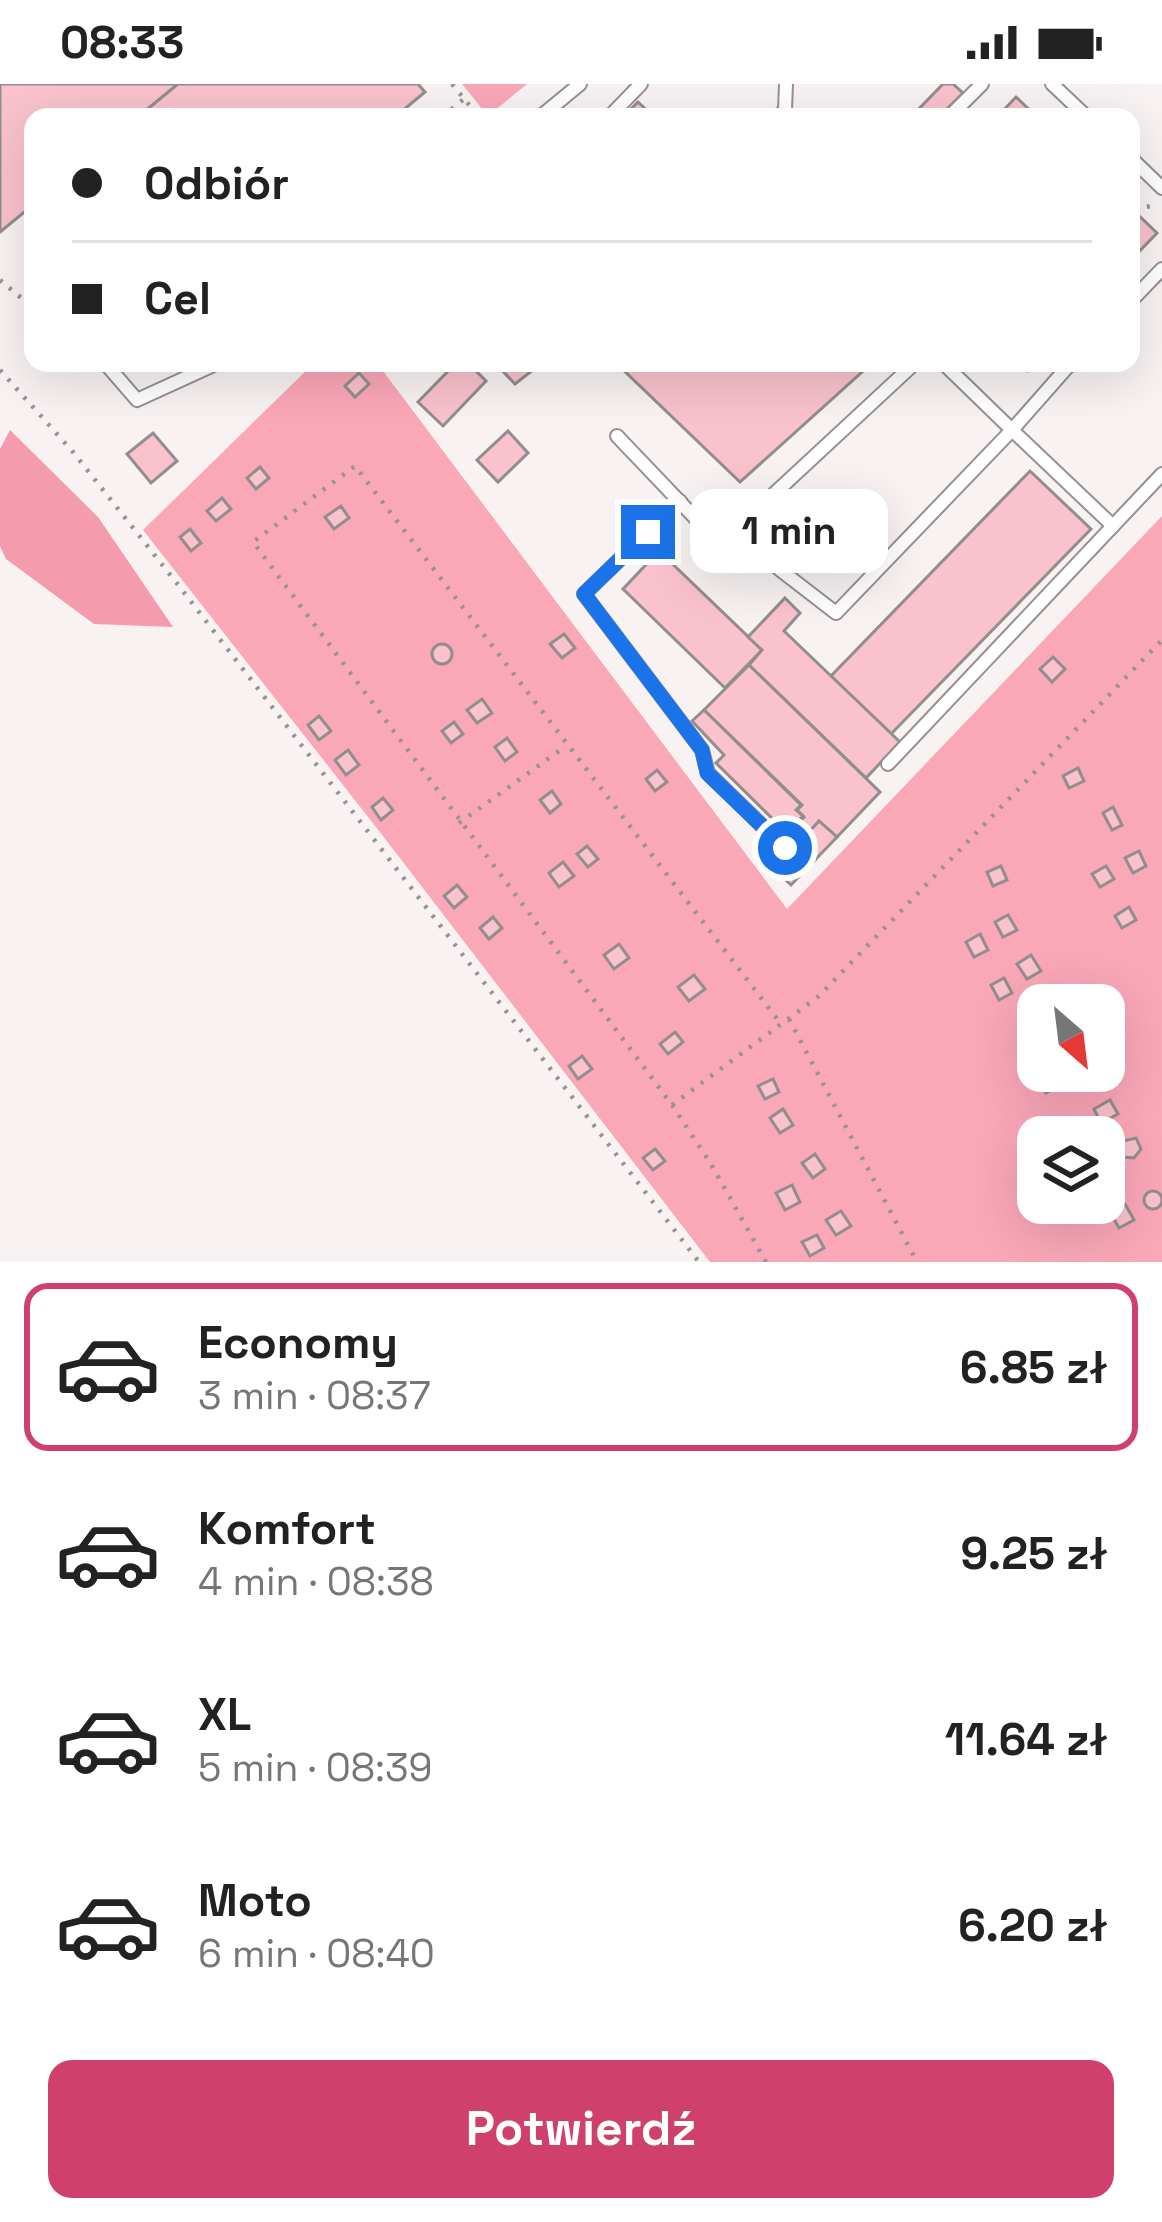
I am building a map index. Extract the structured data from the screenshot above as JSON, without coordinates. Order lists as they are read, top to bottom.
{
  "north": "bottom right",
  "page": {
    "status": "08:33",
    "banner": ["Odbiór", "Cel"],
    "bubble": "1 min",
    "list": [
      {
        "name": "Economy",
        "note": "3 min · 08:37",
        "value": "6.85 zł"
      },
      {
        "name": "Komfort",
        "note": "4 min · 08:38",
        "value": "9.25 zł"
      },
      {
        "name": "XL",
        "note": "5 min · 08:39",
        "value": "11.64 zł"
      },
      {
        "name": "Moto",
        "note": "6 min · 08:40",
        "value": "6.20 zł"
      }
    ],
    "buttons": "Potwierdź"
  }
}
